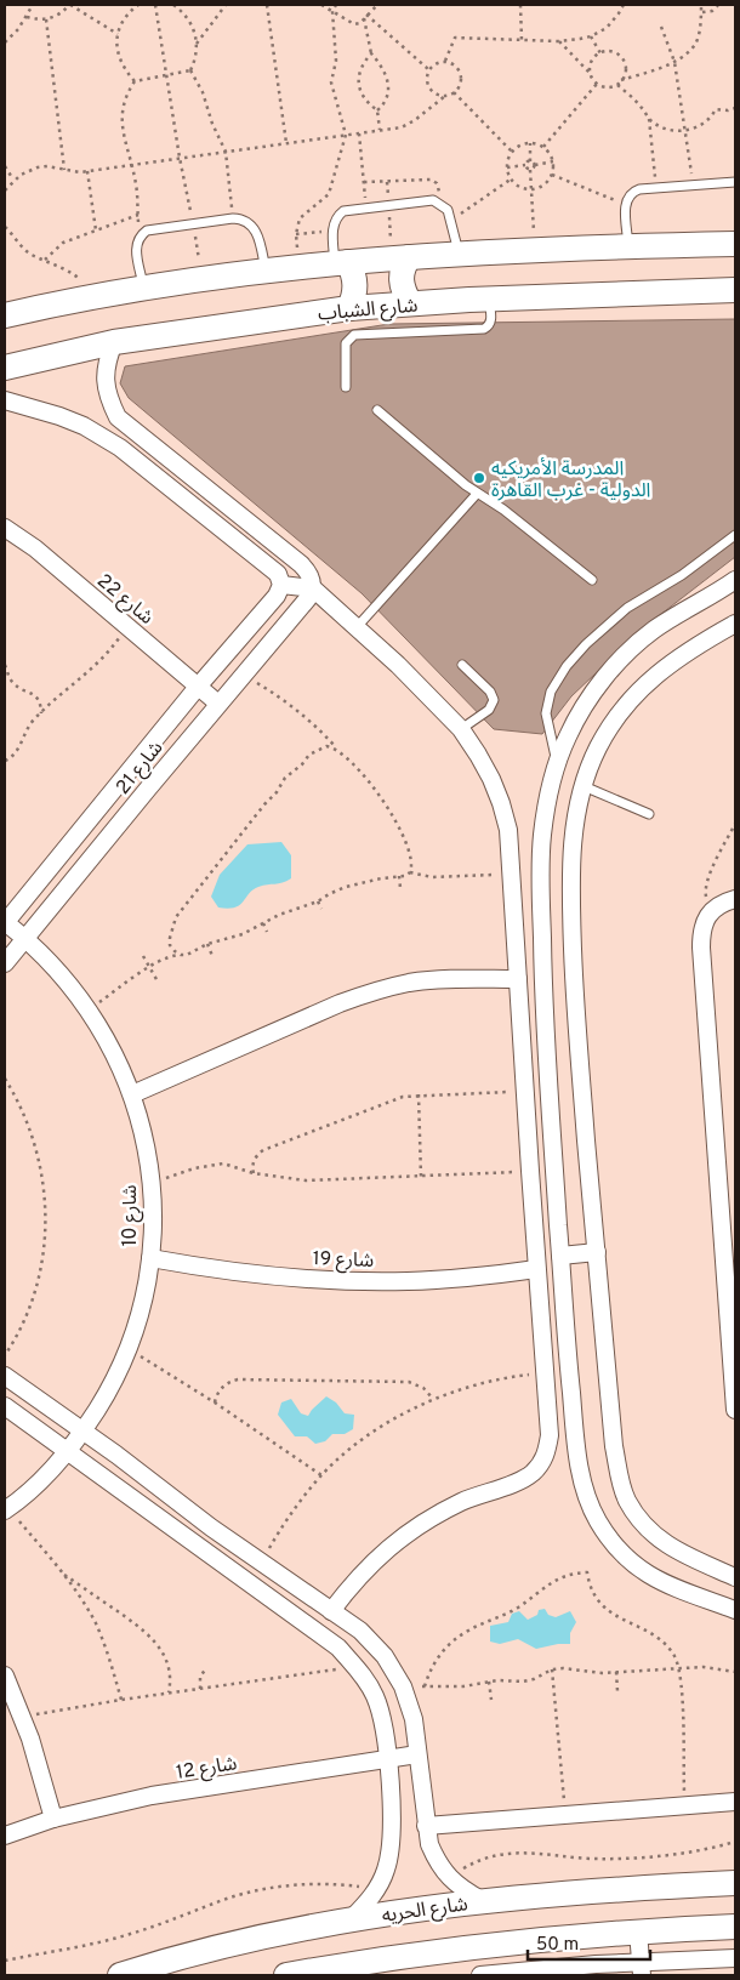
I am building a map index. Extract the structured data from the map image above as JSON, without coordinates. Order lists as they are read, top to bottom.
{
  "streets": {
    "street": [
      "شارع الشباب",
      "شارع 22",
      "شارع 21",
      "شارع 10",
      "شارع 19",
      "شارع 12",
      "شارع الحريه"
    ]
  },
  "crossings": [
    ["شارع 22", "شارع 21"],
    ["شارع 21", "شارع 10"],
    ["شارع 10", "شارع 19"]
  ],
  "places": ["المدرسة الأمريكيه الدولية - غرب القاهرة"],
  "scale_bar": "50 m"
}
